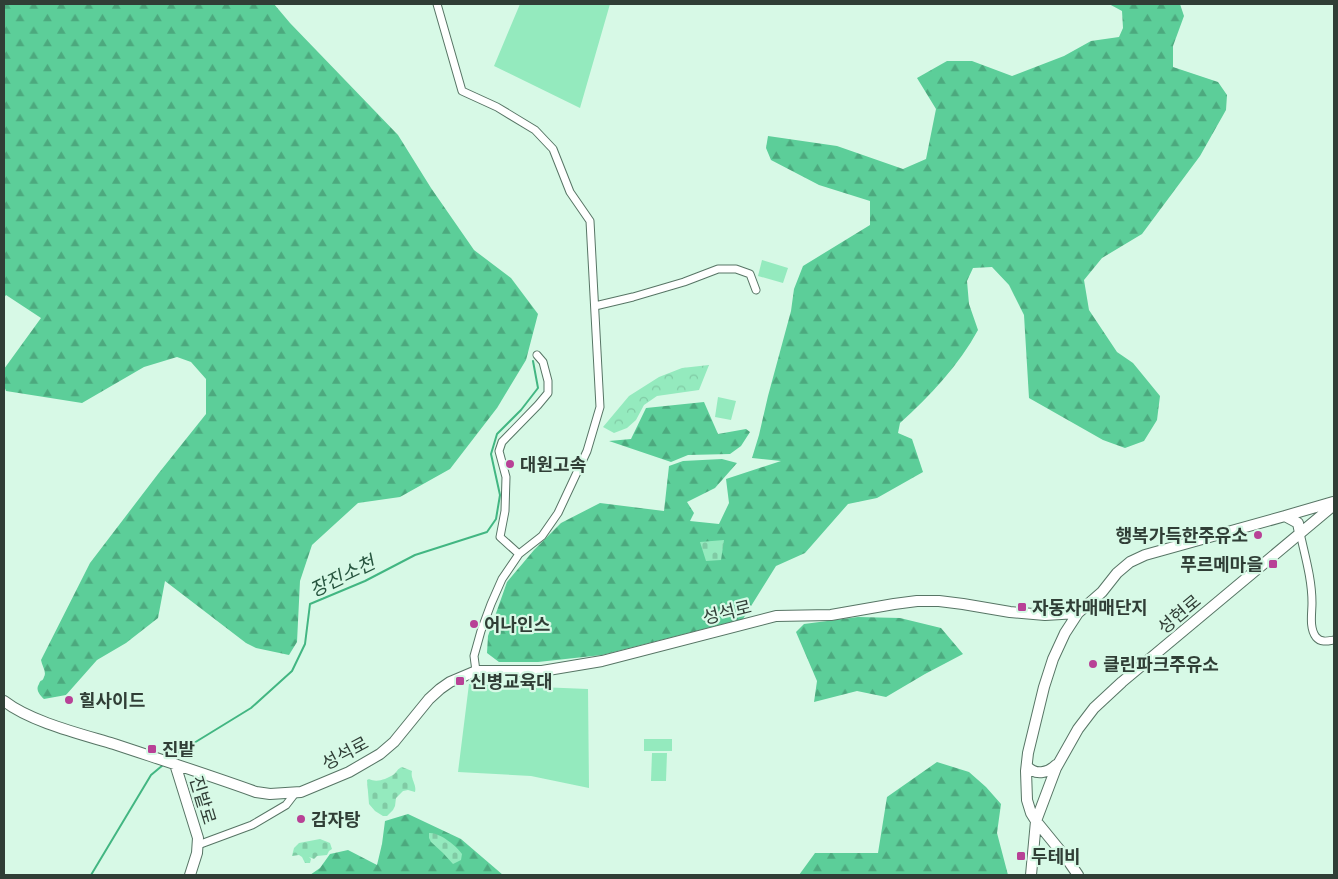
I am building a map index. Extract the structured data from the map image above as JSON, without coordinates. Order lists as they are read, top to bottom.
{
  "streets": {
    "street": ["성석로", "성현로", "진밭로"]
  },
  "crossings": [
    ["성석로", "진밭로"]
  ],
  "water": ["장진소천"],
  "places": {
    "other": [
      "대원고속",
      "행복가득한주유소",
      "어나인스",
      "클린파크주유소",
      "힐사이드",
      "감자탕"
    ],
    "transit": [
      "푸르메마을",
      "자동차매매단지",
      "신병교육대",
      "진밭",
      "두테비"
    ]
  }
}
